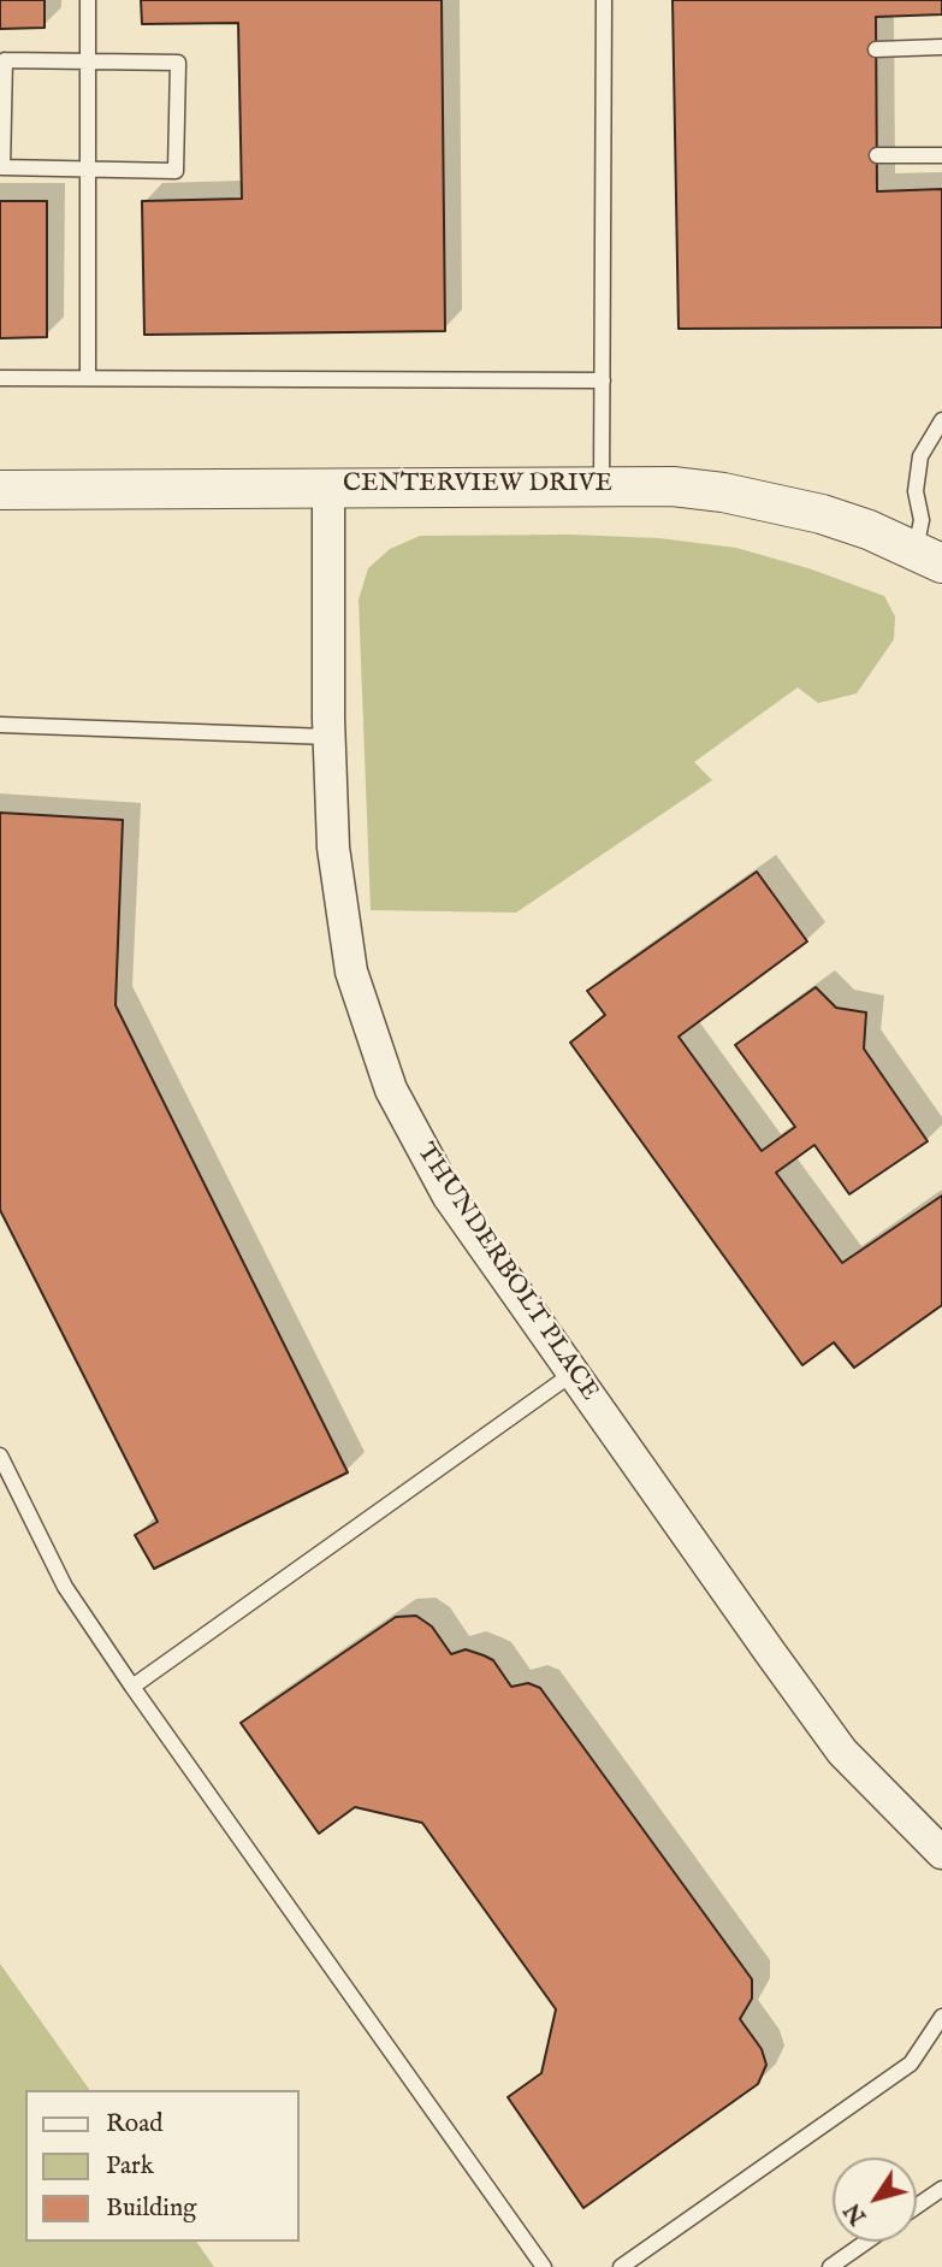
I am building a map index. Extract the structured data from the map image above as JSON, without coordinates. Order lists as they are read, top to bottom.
{
  "streets": {
    "street": ["CENTERVIEW DRIVE", "THUNDERBOLT PLACE"]
  },
  "crossings": [
    ["CENTERVIEW DRIVE", "THUNDERBOLT PLACE"]
  ],
  "legend": ["Road", "Park", "Building"],
  "north": "bottom left"
}
